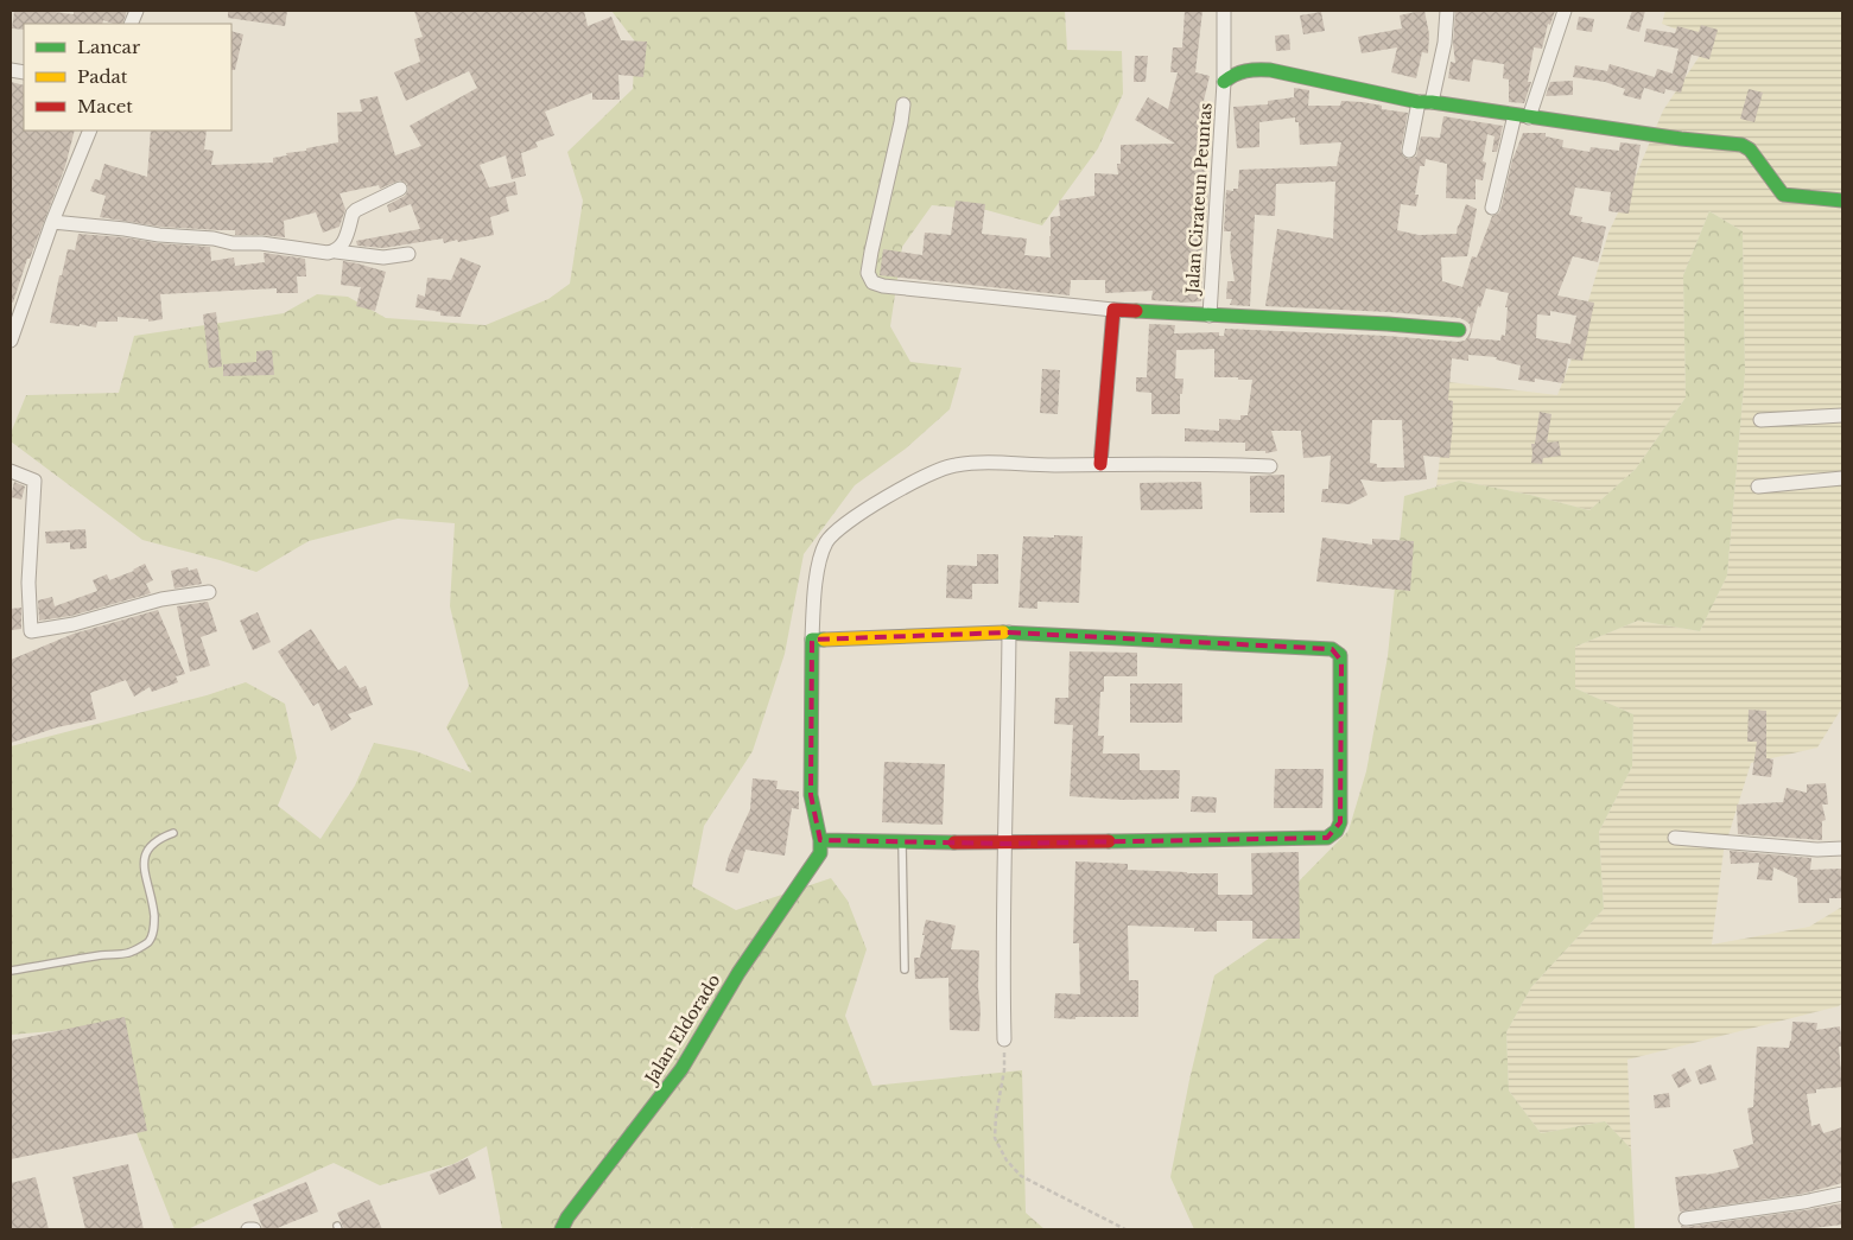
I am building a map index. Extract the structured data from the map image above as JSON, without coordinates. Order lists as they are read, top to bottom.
{
  "streets": {
    "street": ["Jalan Cirateun Peuntas", "Jalan Eldorado"]
  },
  "legend": ["Lancar", "Padat", "Macet"]
}
